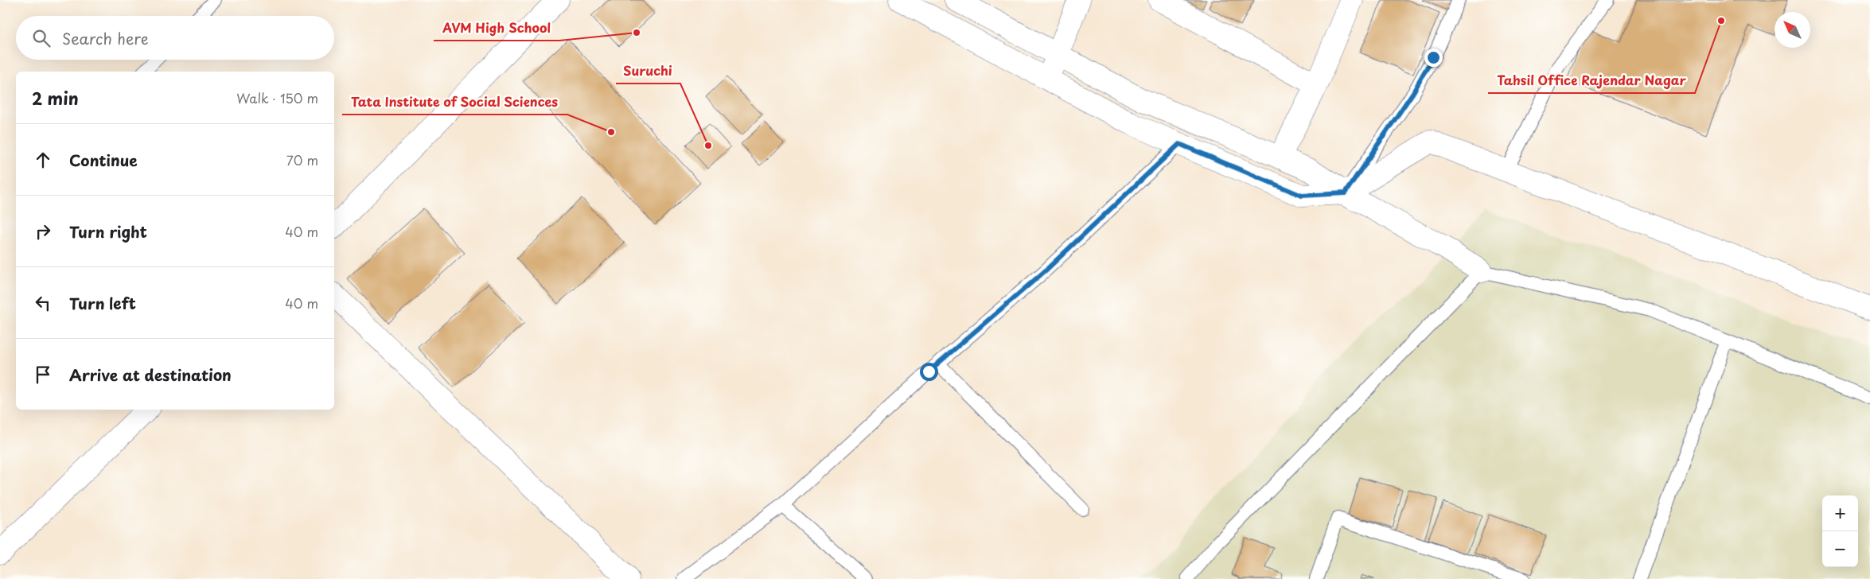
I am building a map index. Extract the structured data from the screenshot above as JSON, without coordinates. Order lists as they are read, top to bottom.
{
  "places": [
    "Tahsil Office Rajendar Nagar",
    "AVM High School",
    "Tata Institute of Social Sciences",
    "Suruchi"
  ],
  "north": "top left",
  "page": {
    "search": "Search here",
    "heading": ["2 min", "Walk · 150 m"],
    "list": [
      ["Continue", "70 m"],
      ["Turn right", "40 m"],
      ["Turn left", "40 m"],
      "Arrive at destination"
    ],
    "map_buttons": ["+", "−"]
  }
}
